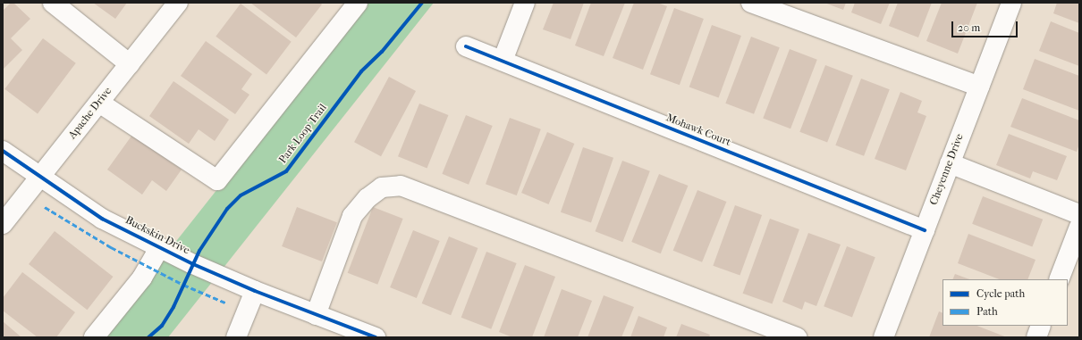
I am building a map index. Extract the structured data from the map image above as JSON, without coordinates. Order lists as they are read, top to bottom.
{
  "streets": {
    "street": [
      "Apache Drive",
      "Mohawk Court",
      "Cheyenne Drive",
      "Buckskin Drive"
    ],
    "cycle path": ["Park Loop Trail"]
  },
  "crossings": [
    ["Apache Drive", "Buckskin Drive"],
    ["Mohawk Court", "Cheyenne Drive"]
  ],
  "legend": ["Cycle path", "Path"],
  "scale_bar": "20 m"
}
